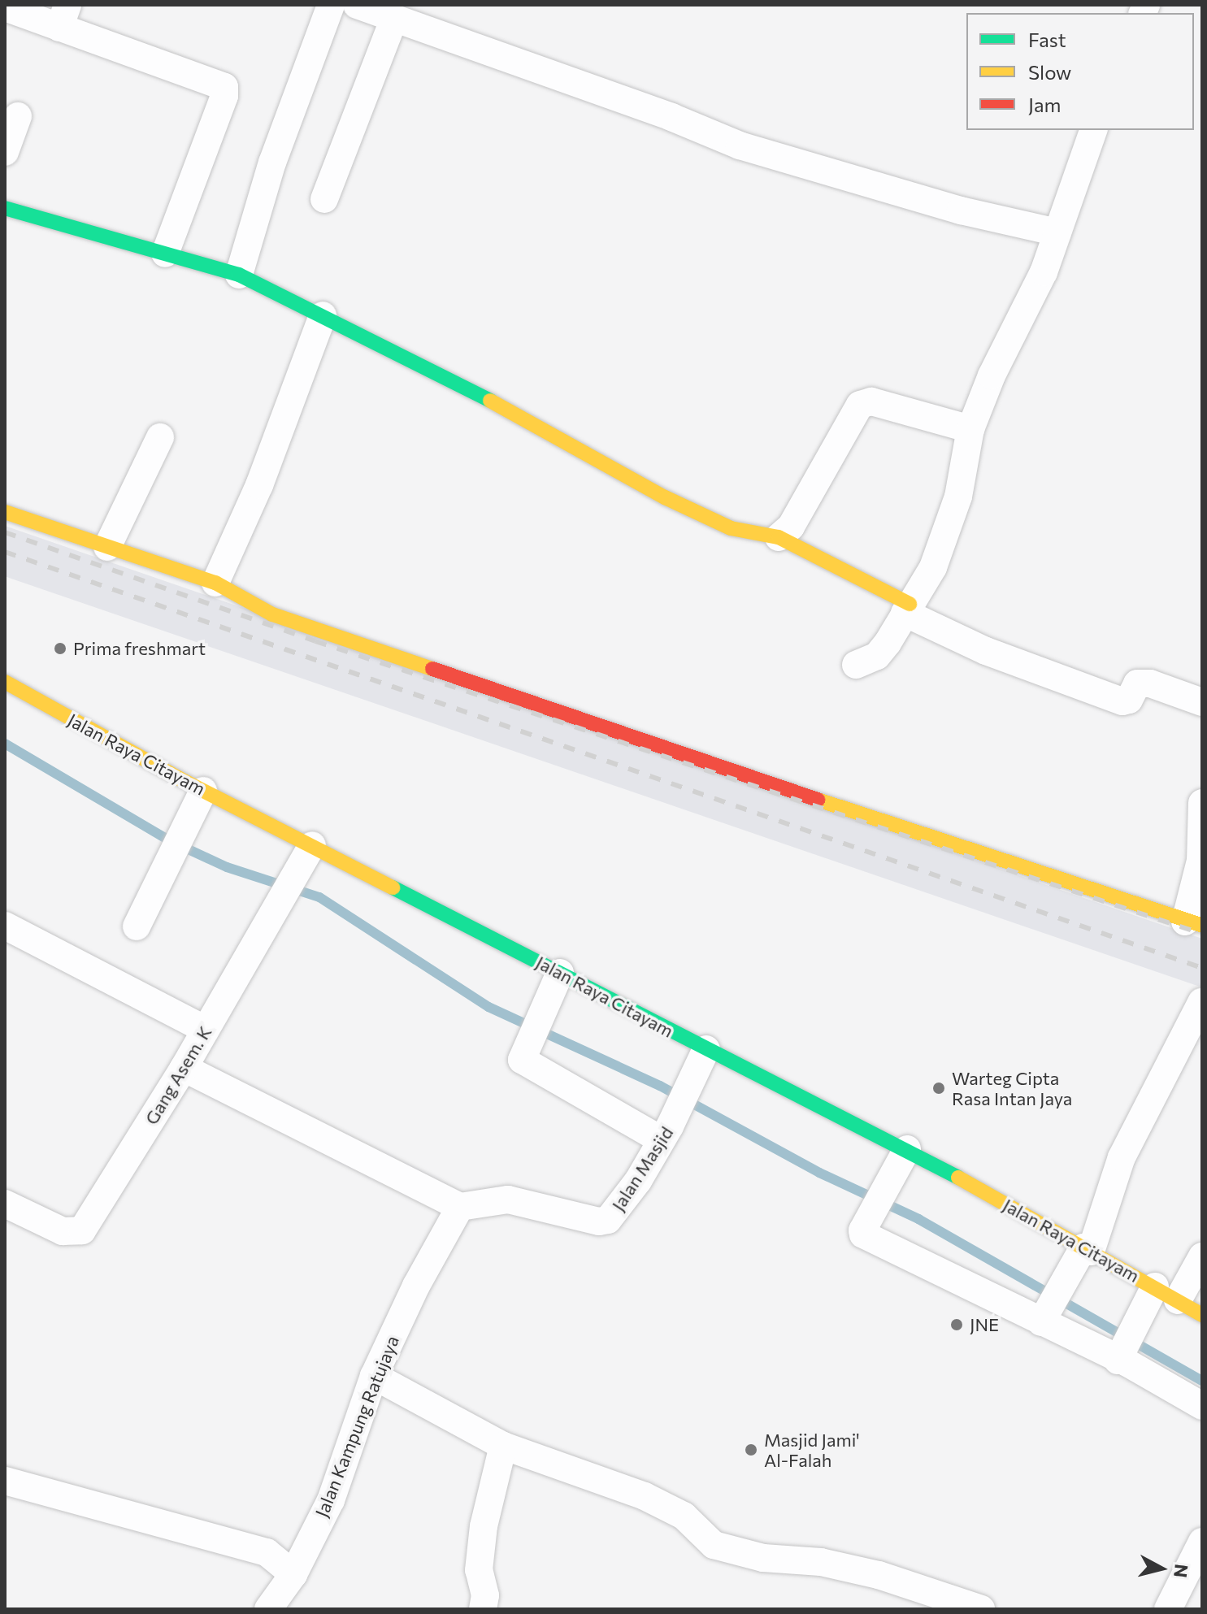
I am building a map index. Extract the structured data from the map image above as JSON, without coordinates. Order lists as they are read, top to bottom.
{
  "streets": {
    "street": [
      "Jalan Raya Citayam",
      "Gang Asem. K",
      "Jalan Masjid",
      "Jalan Kampung Ratujaya"
    ]
  },
  "crossings": [
    ["Jalan Raya Citayam", "Gang Asem. K"],
    ["Jalan Raya Citayam", "Jalan Masjid"],
    ["Jalan Masjid", "Jalan Kampung Ratujaya"]
  ],
  "places": [
    "Prima freshmart",
    "Warteg Cipta Rasa Intan Jaya",
    "JNE",
    "Masjid Jami' Al-Falah"
  ],
  "legend": ["Fast", "Slow", "Jam"],
  "north": "right"
}
